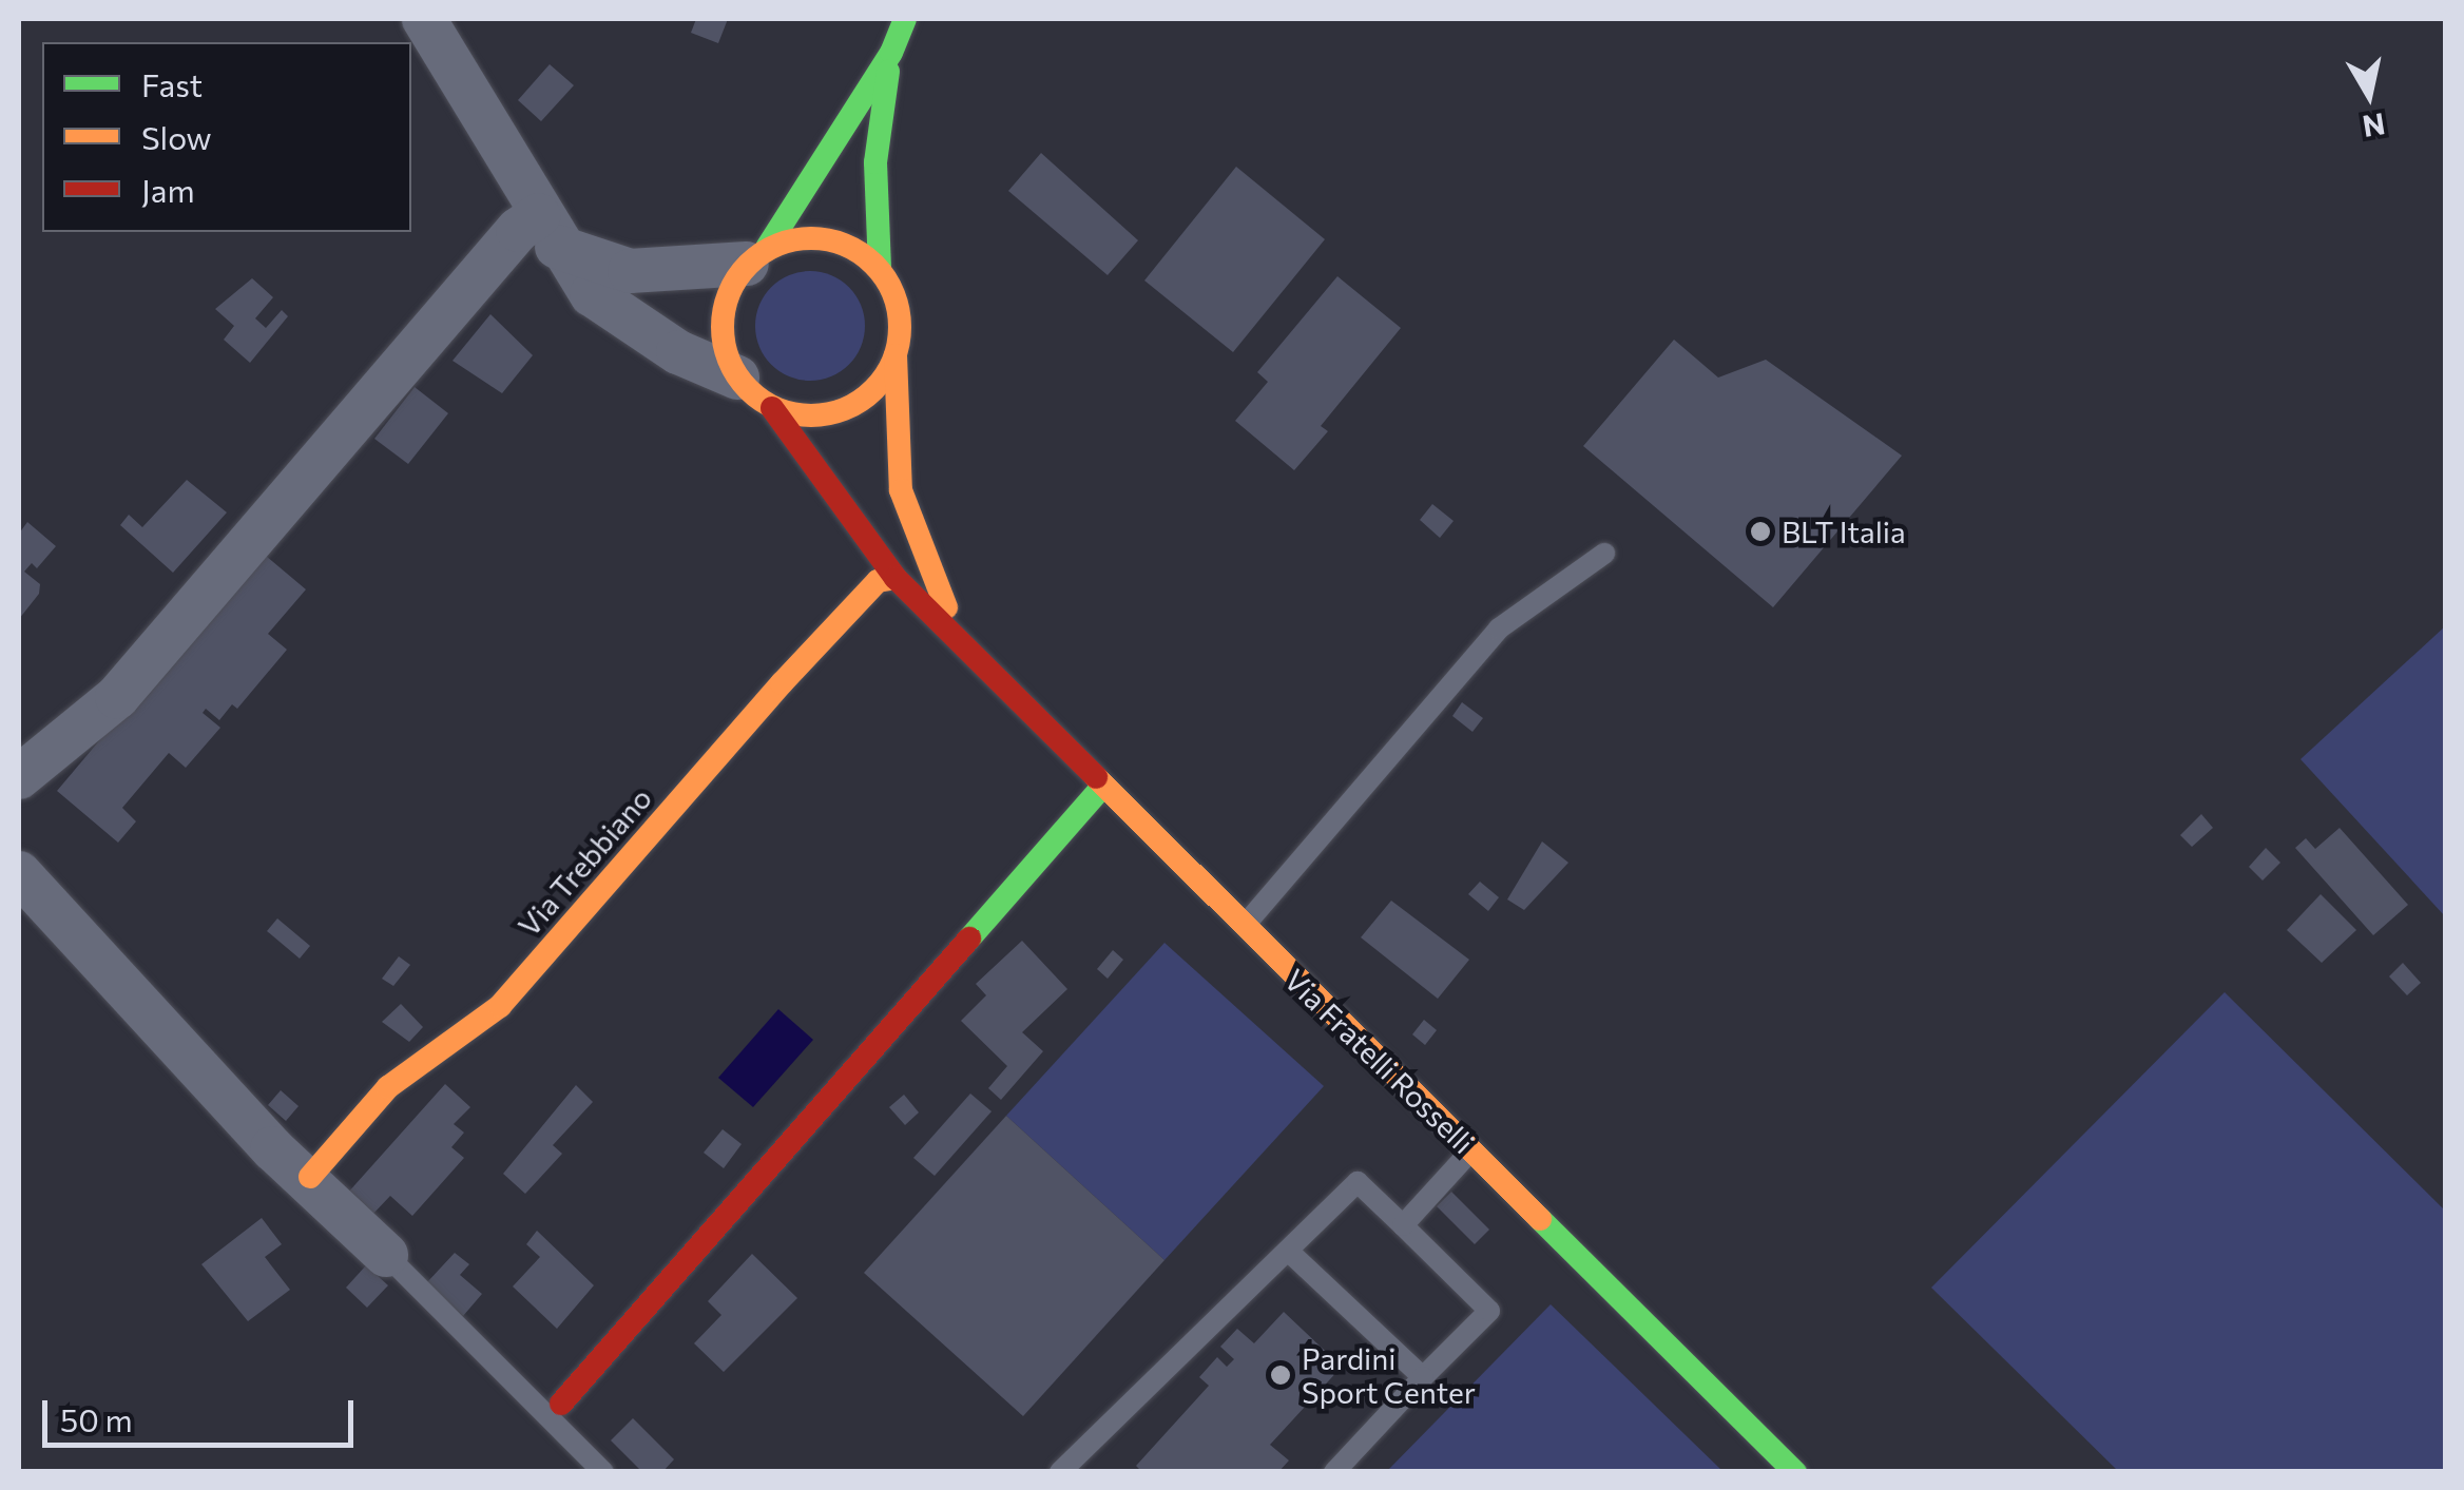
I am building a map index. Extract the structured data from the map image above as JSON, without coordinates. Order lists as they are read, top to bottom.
{
  "streets": {
    "street": ["Via Trebbiano", "Via Fratelli Rosselli"]
  },
  "crossings": [
    ["Via Trebbiano", "Via Fratelli Rosselli"]
  ],
  "places": ["BLT Italia", "Pardini Sport Center"],
  "legend": ["Fast", "Slow", "Jam"],
  "scale_bar": "50 m",
  "north": "bottom"
}
